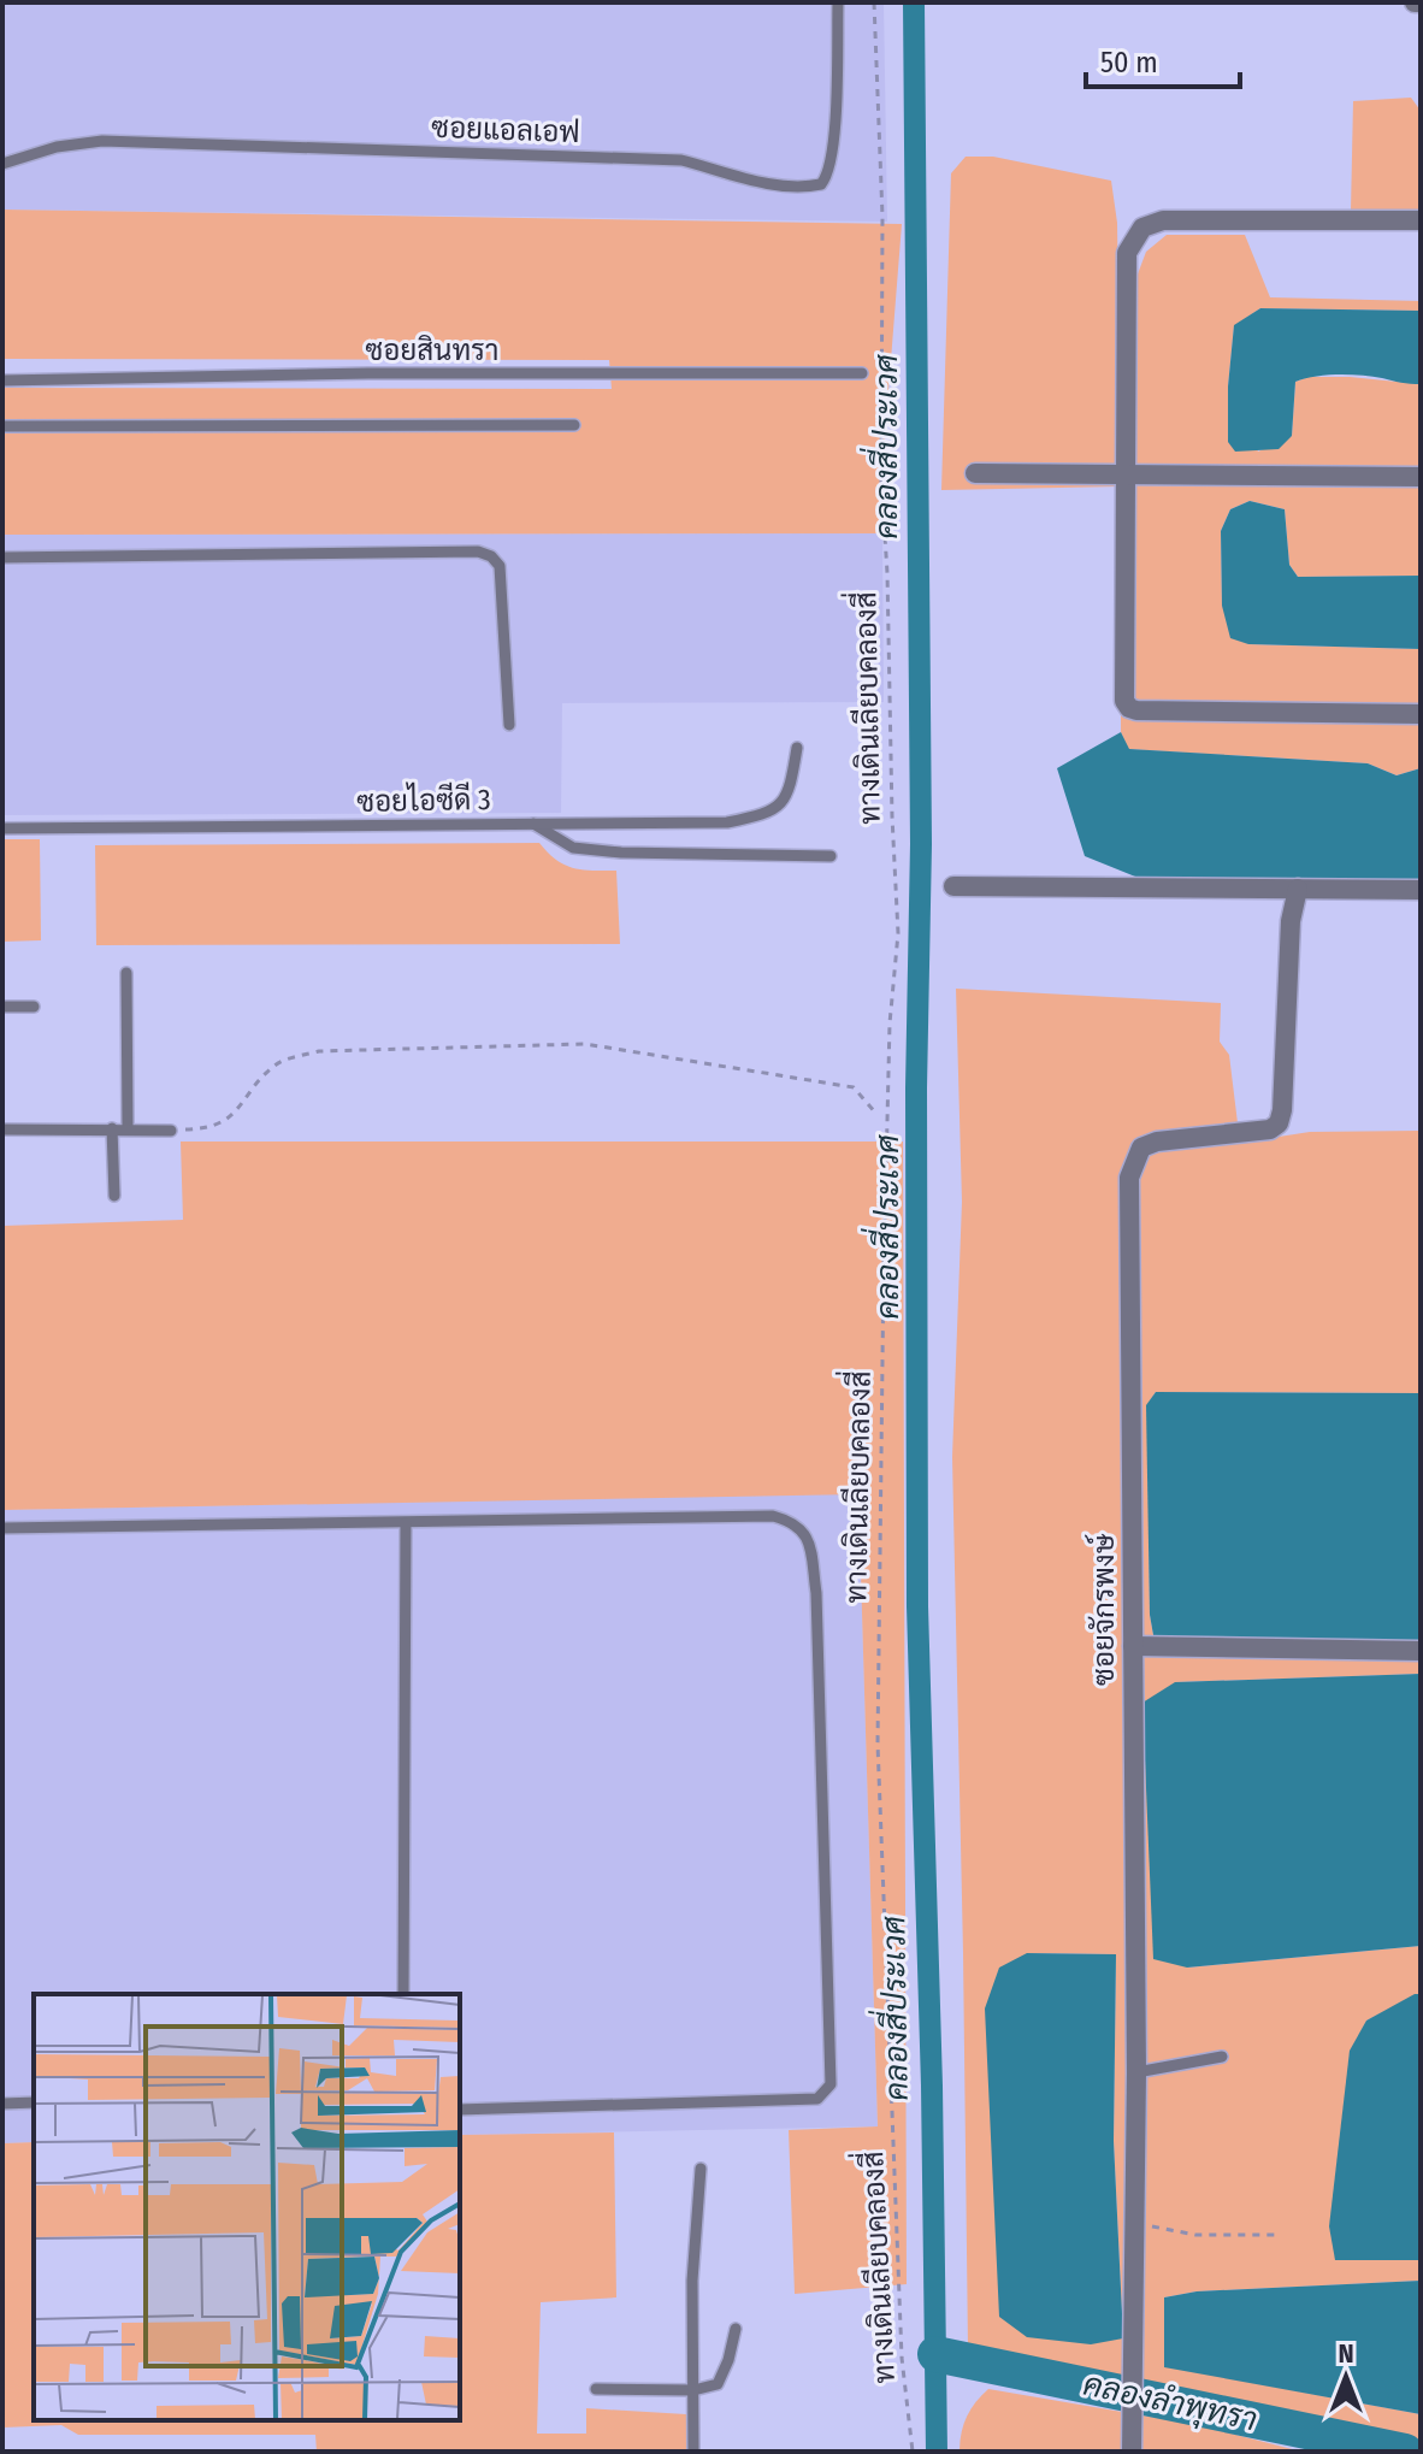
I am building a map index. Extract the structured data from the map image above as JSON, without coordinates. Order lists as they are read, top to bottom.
{
  "streets": {
    "street": ["ซอยจักรพงษ์"],
    "lane": ["ซอยแอลเอฟ", "ซอยสินทรา", "ซอยไอซีดี 3"],
    "path": ["ทางเดินเลียบคลองสี่"]
  },
  "water": ["คลองสี่ประเวศ", "คลองลำพุทรา"],
  "scale_bar": "50 m",
  "north": "top"
}
